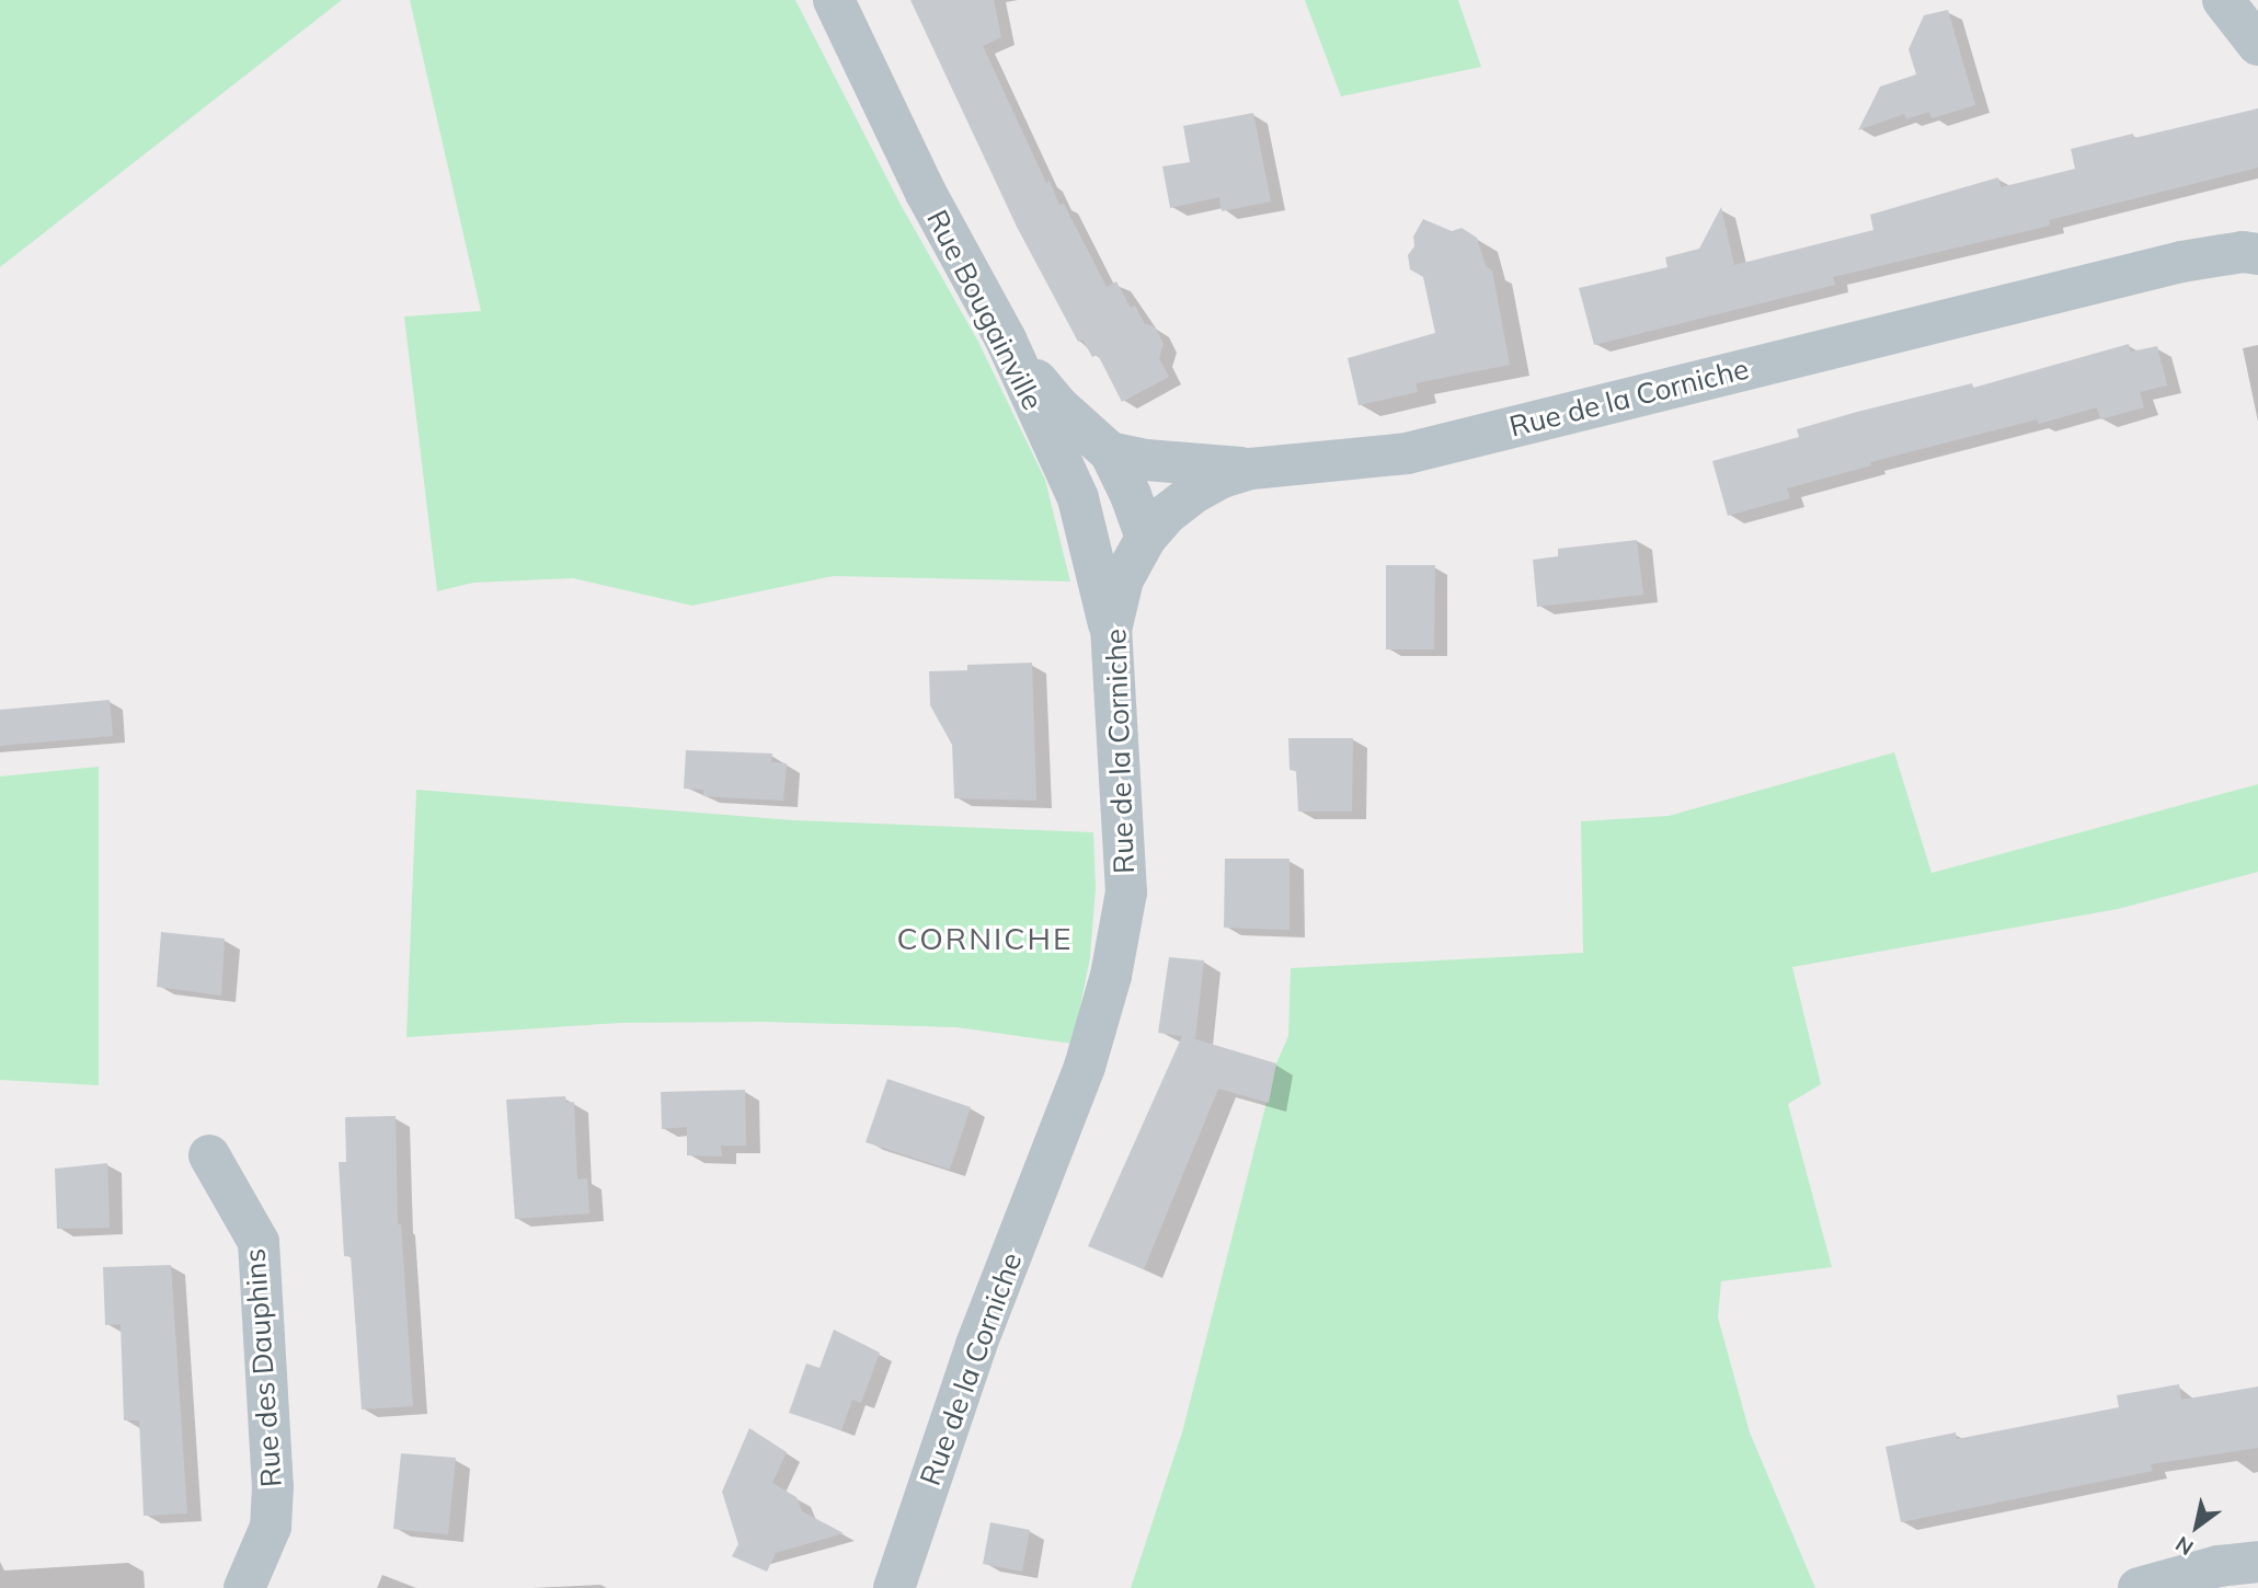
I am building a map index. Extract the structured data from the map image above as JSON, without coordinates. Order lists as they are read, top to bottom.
{
  "streets": {
    "street": ["Rue Bougainville", "Rue de la Corniche", "Rue des Dauphins"]
  },
  "crossings": [
    ["Rue Bougainville", "Rue de la Corniche"]
  ],
  "districts": ["CORNICHE"],
  "north": "bottom left"
}
